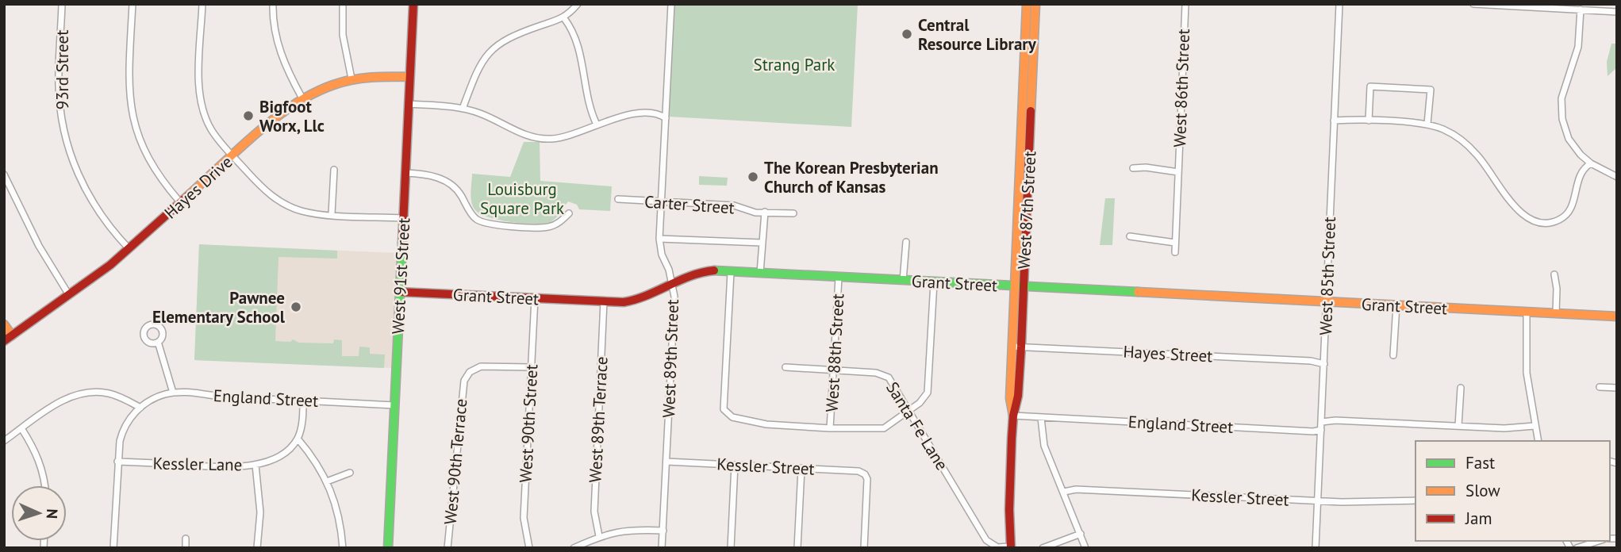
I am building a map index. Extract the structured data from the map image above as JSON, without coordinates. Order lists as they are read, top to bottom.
{
  "streets": {
    "street": [
      "93rd Street",
      "West 86th Street",
      "Hayes Drive",
      "Carter Street",
      "West 87th Street",
      "West 91st Street",
      "West 85th Street",
      "Grant Street",
      "West 88th Street",
      "Hayes Street",
      "West 89th Street",
      "England Street",
      "West 89th Terrace",
      "West 90th Street",
      "Santa Fe Lane",
      "West 90th Terrace",
      "Kessler Lane",
      "Kessler Street"
    ]
  },
  "crossings": [
    ["93rd Street", "Hayes Drive"],
    ["Hayes Drive", "West 91st Street"],
    ["Carter Street", "West 89th Street"],
    ["West 87th Street", "Grant Street"],
    ["West 87th Street", "Hayes Street"],
    ["West 87th Street", "England Street"],
    ["West 87th Street", "Santa Fe Lane"],
    ["West 91st Street", "Grant Street"],
    ["West 91st Street", "England Street"],
    ["West 85th Street", "Grant Street"],
    ["West 85th Street", "Hayes Street"],
    ["West 85th Street", "England Street"],
    ["West 85th Street", "Kessler Street"],
    ["Grant Street", "West 88th Street"],
    ["Grant Street", "West 89th Street"],
    ["Grant Street", "West 89th Terrace"],
    ["Grant Street", "West 90th Street"],
    ["West 88th Street", "Santa Fe Lane"],
    ["West 89th Street", "Kessler Street"],
    ["West 90th Street", "West 90th Terrace"]
  ],
  "parks": ["Strang Park", "Louisburg Square Park"],
  "places": [
    "Central Resource Library",
    "Bigfoot Worx, Llc",
    "The Korean Presbyterian Church of Kansas",
    "Pawnee Elementary School"
  ],
  "legend": ["Fast", "Slow", "Jam"],
  "north": "right"
}
